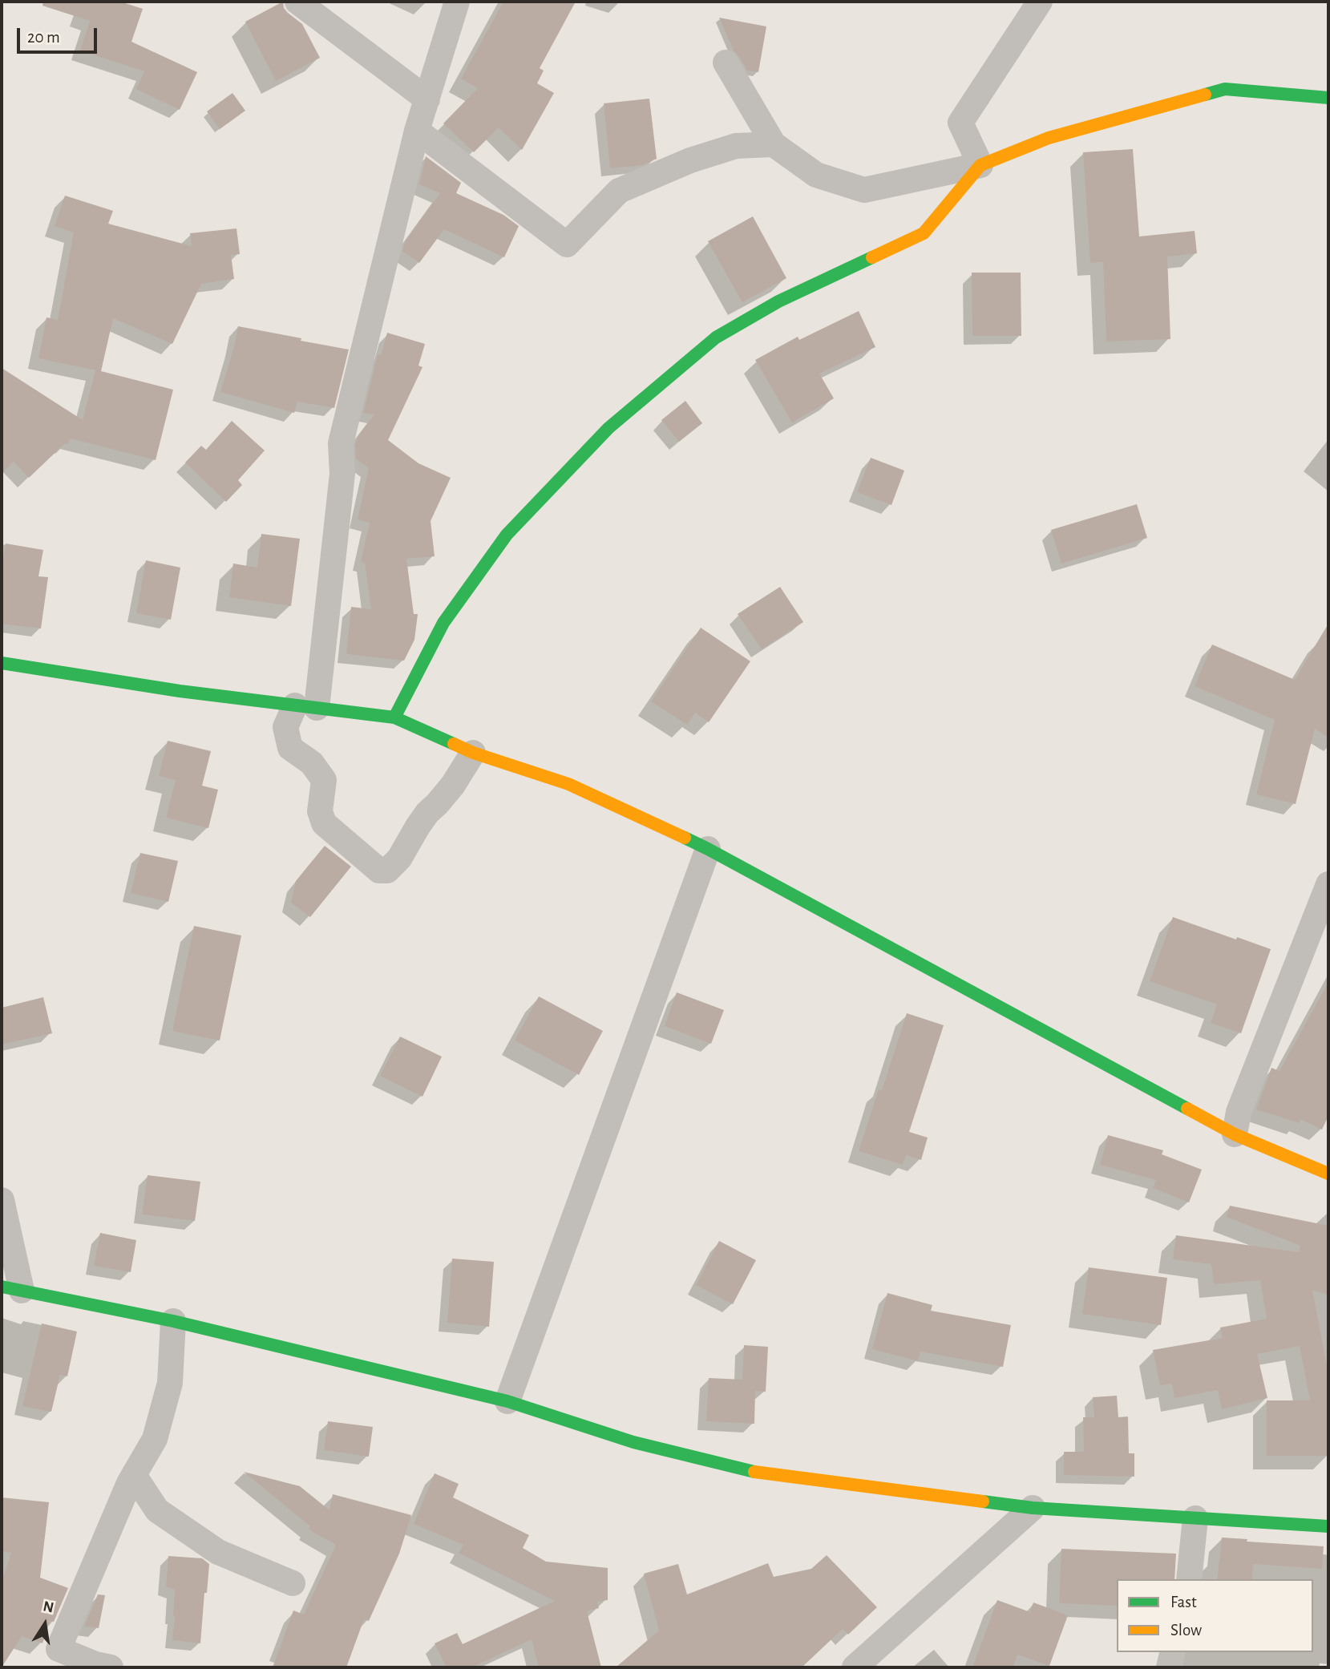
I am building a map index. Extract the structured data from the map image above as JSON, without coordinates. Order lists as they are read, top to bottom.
{
  "legend": ["Fast", "Slow"],
  "scale_bar": "20 m",
  "north": "top"
}
